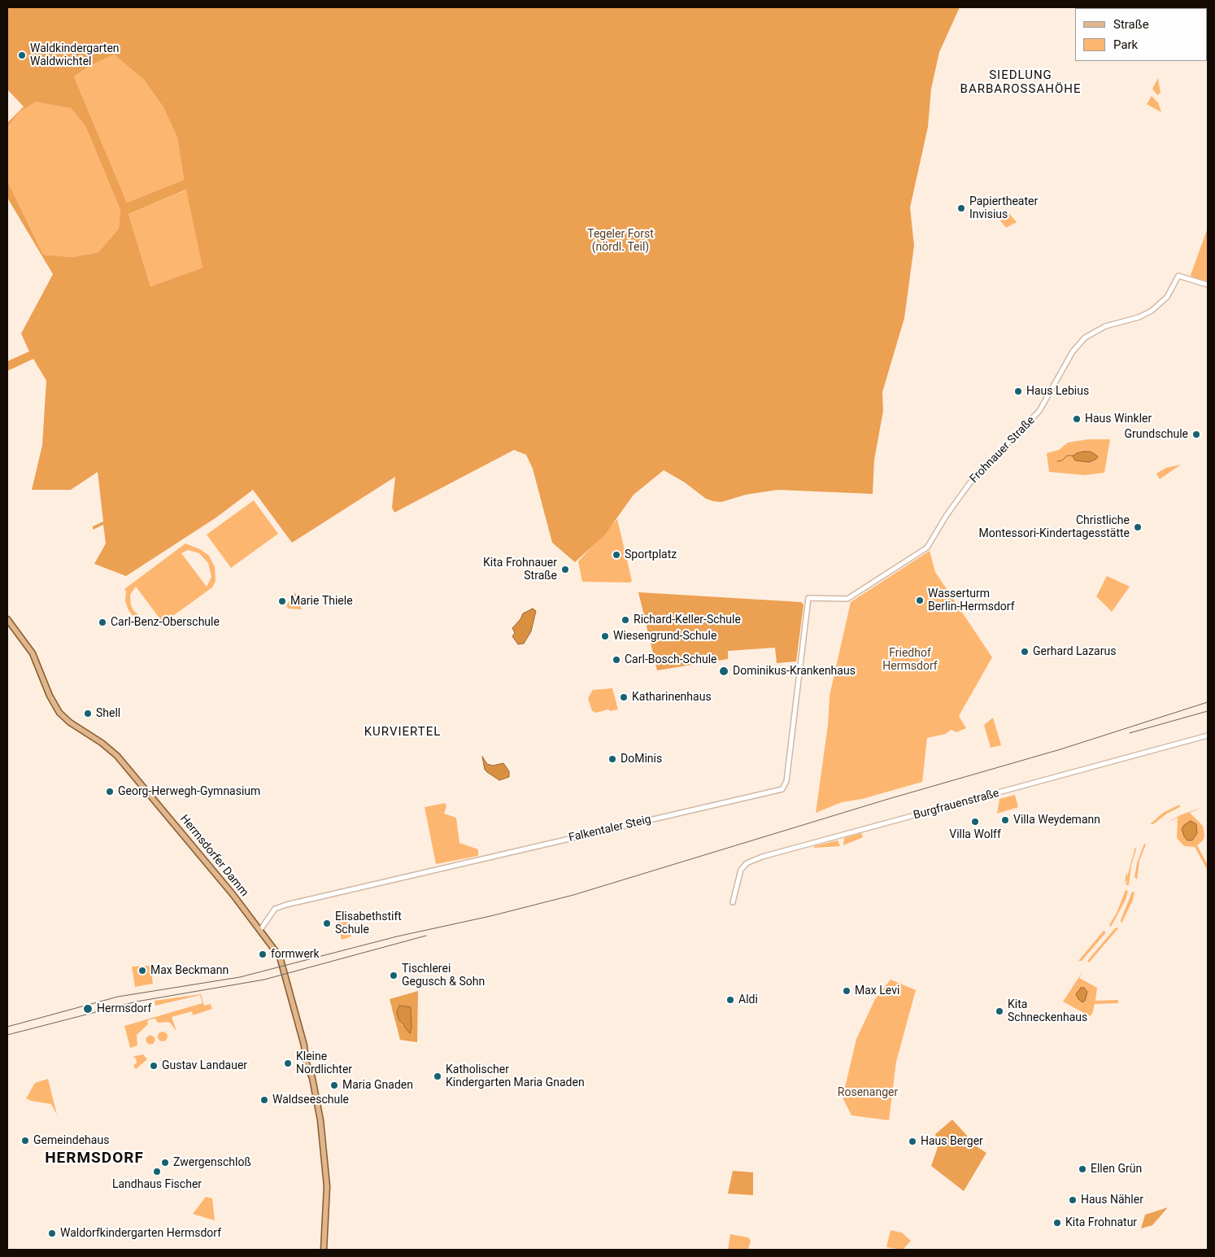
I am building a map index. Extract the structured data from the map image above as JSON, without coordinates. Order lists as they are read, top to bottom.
{
  "streets": {
    "main road": ["Hermsdorfer Damm"],
    "street": ["Frohnauer Straße", "Burgfrauenstraße", "Falkentaler Steig"]
  },
  "crossings": [
    ["Frohnauer Straße", "Falkentaler Steig"],
    ["Falkentaler Steig", "Hermsdorfer Damm"]
  ],
  "districts": ["SIEDLUNG BARBAROSSAHÖHE", "KURVIERTEL", "HERMSDORF"],
  "parks": ["Tegeler Forst (nördl. Teil)", "Friedhof Hermsdorf", "Rosenanger"],
  "places": [
    "Waldkindergarten Waldwichtel",
    "Papiertheater Invisius",
    "Haus Lebius",
    "Haus Winkler",
    "Grundschule",
    "Christliche Montessori-Kindertagesstätte",
    "Sportplatz",
    "Kita Frohnauer Straße",
    "Wasserturm Berlin-Hermsdorf",
    "Marie Thiele",
    "Richard-Keller-Schule",
    "Carl-Benz-Oberschule",
    "Wiesengrund-Schule",
    "Gerhard Lazarus",
    "Carl-Bosch-Schule",
    "Dominikus-Krankenhaus",
    "Katharinenhaus",
    "Shell",
    "DoMinis",
    "Georg-Herwegh-Gymnasium",
    "Villa Weydemann",
    "Villa Wolff",
    "Elisabethstift Schule",
    "formwerk",
    "Max Beckmann",
    "Tischlerei Gegusch & Sohn",
    "Max Levi",
    "Aldi",
    "Hermsdorf",
    "Kita Schneckenhaus",
    "Kleine Nordlichter",
    "Gustav Landauer",
    "Katholischer Kindergarten Maria Gnaden",
    "Maria Gnaden",
    "Waldseeschule",
    "Gemeindehaus",
    "Haus Berger",
    "Zwergenschloß",
    "Ellen Grün",
    "Landhaus Fischer",
    "Haus Nähler",
    "Kita Frohnatur",
    "Waldorfkindergarten Hermsdorf"
  ],
  "legend": ["Straße", "Park"]
}
